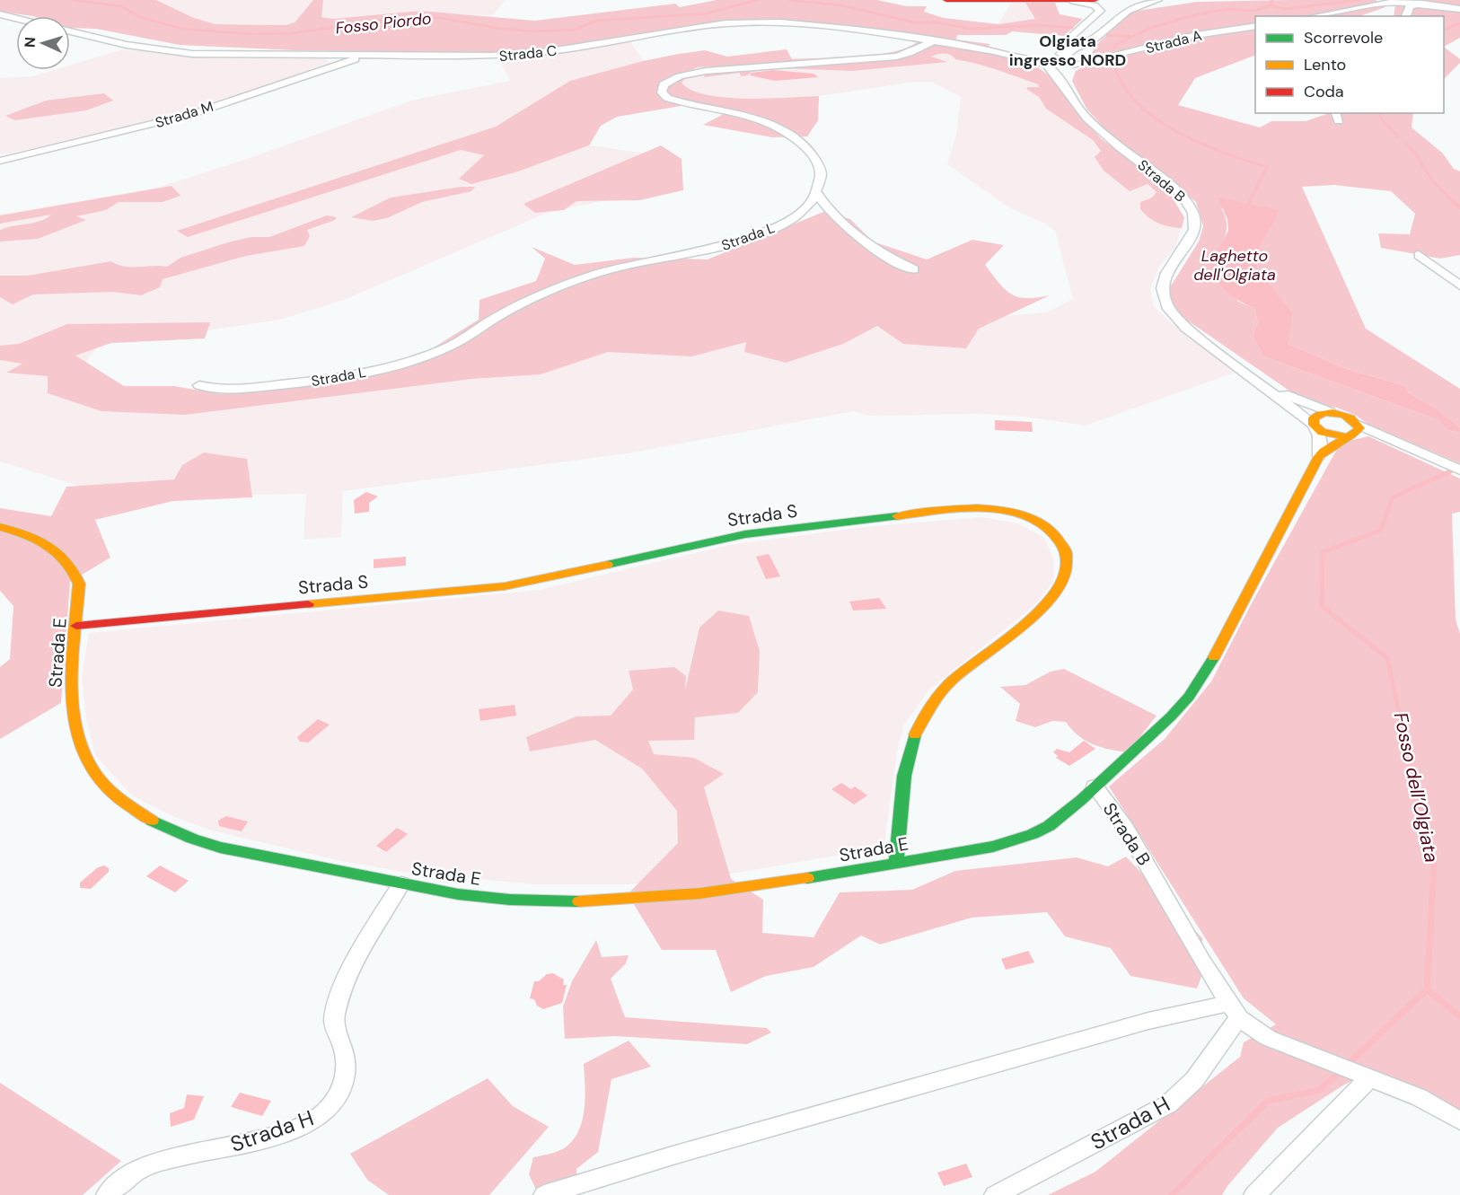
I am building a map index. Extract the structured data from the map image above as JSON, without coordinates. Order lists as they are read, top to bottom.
{
  "streets": {
    "street": [
      "Strada A",
      "Strada C",
      "Strada M",
      "Strada B",
      "Strada L",
      "Strada S",
      "Strada E",
      "Strada H"
    ]
  },
  "crossings": [
    ["Strada A", "Strada C"],
    ["Strada C", "Strada M"],
    ["Strada C", "Strada B"],
    ["Strada B", "Strada E"],
    ["Strada B", "Strada H"],
    ["Strada S", "Strada E"],
    ["Strada E", "Strada H"]
  ],
  "districts": ["Olgiata ingresso NORD"],
  "water": ["Fosso Piordo", "Laghetto dell'Olgiata", "Fosso dell’Olgiata"],
  "legend": ["Scorrevole", "Lento", "Coda"],
  "north": "left"
}
